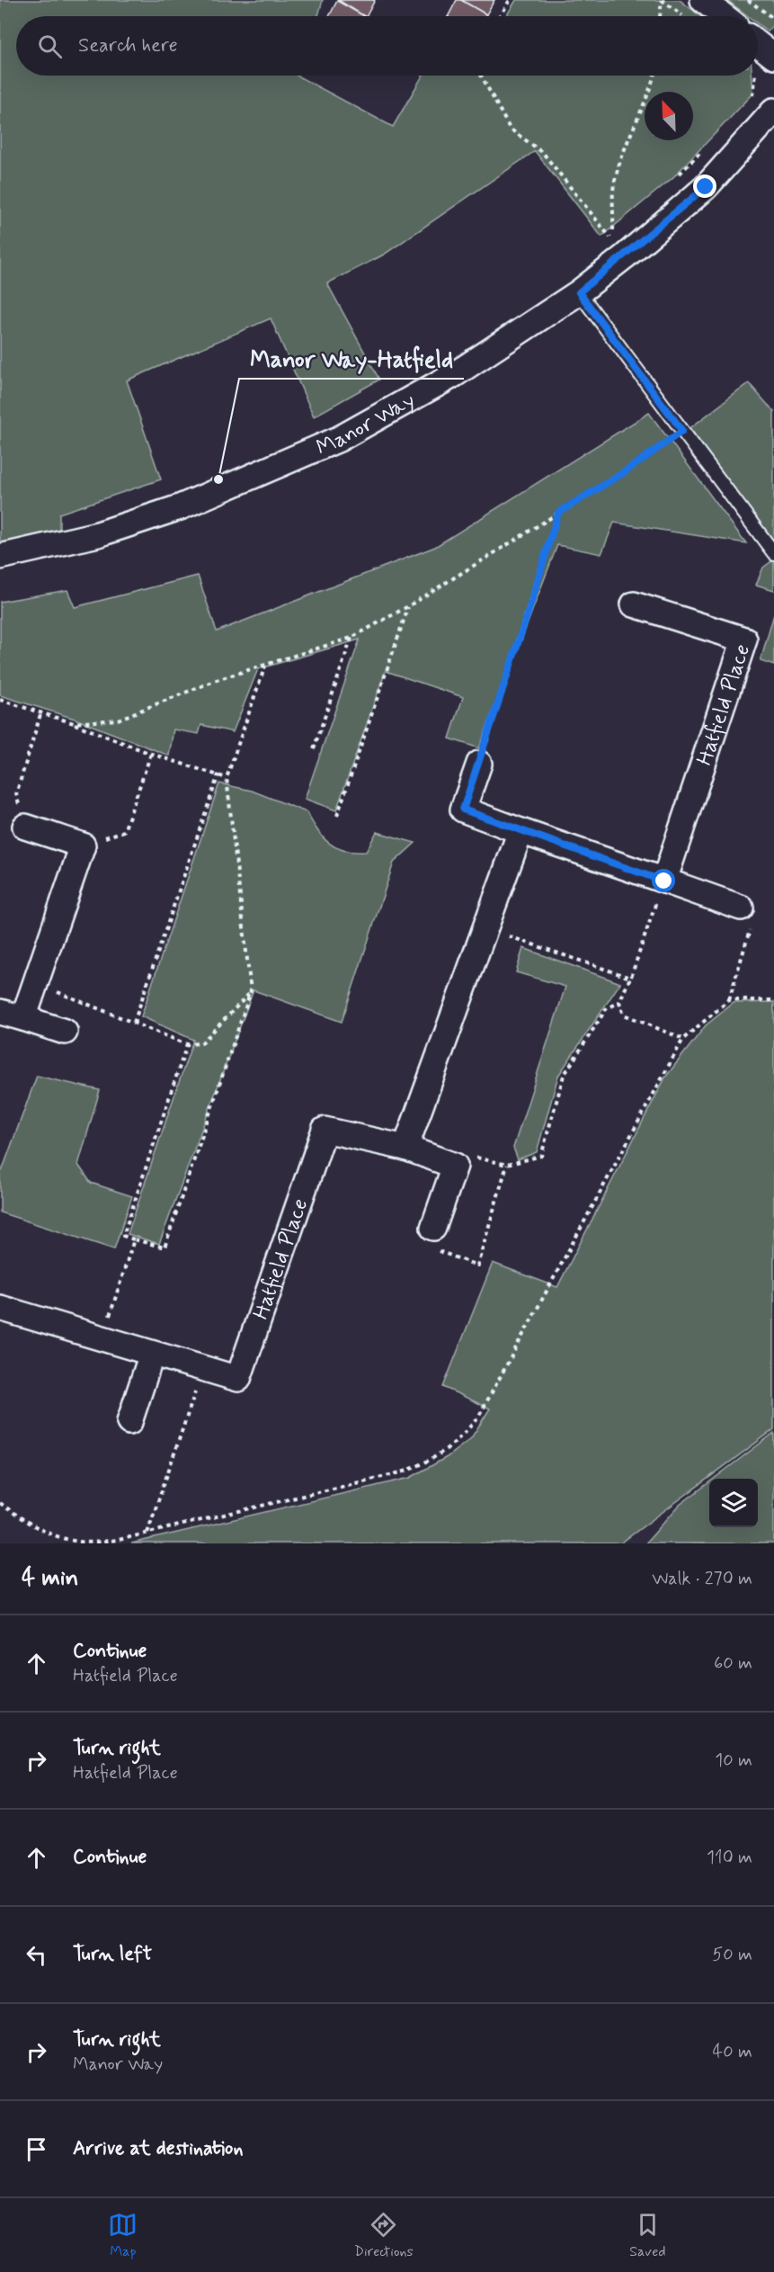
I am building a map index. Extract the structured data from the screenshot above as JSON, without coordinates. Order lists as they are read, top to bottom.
{
  "streets": {
    "street": ["Manor Way", "Hatfield Place"]
  },
  "places": ["Manor Way-Hatfield"],
  "north": "top left",
  "page": {
    "search": "Search here",
    "heading": ["4 min", "Walk · 270 m"],
    "list": [
      ["Continue", "Hatfield Place", "60 m"],
      ["Turn right", "Hatfield Place", "10 m"],
      ["Continue", "110 m"],
      ["Turn left", "50 m"],
      ["Turn right", "Manor Way", "40 m"],
      "Arrive at destination"
    ],
    "nav": ["Map", "Directions", "Saved"]
  }
}
